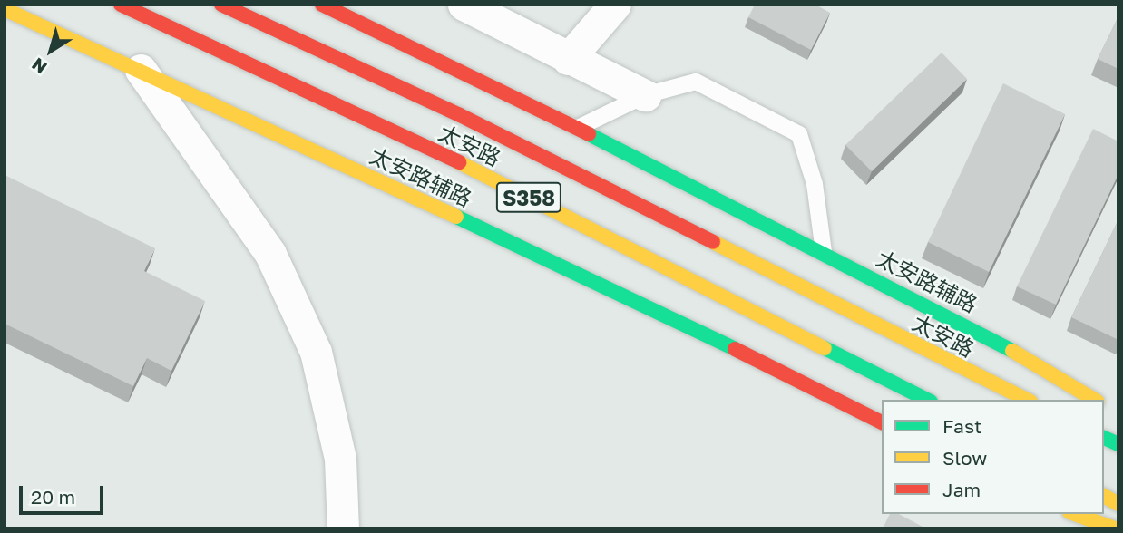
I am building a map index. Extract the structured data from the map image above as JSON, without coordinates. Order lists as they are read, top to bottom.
{
  "streets": {
    "main road": ["太安路", "太安路辅路", "S358"]
  },
  "legend": ["Fast", "Slow", "Jam"],
  "scale_bar": "20 m",
  "north": "bottom left"
}
